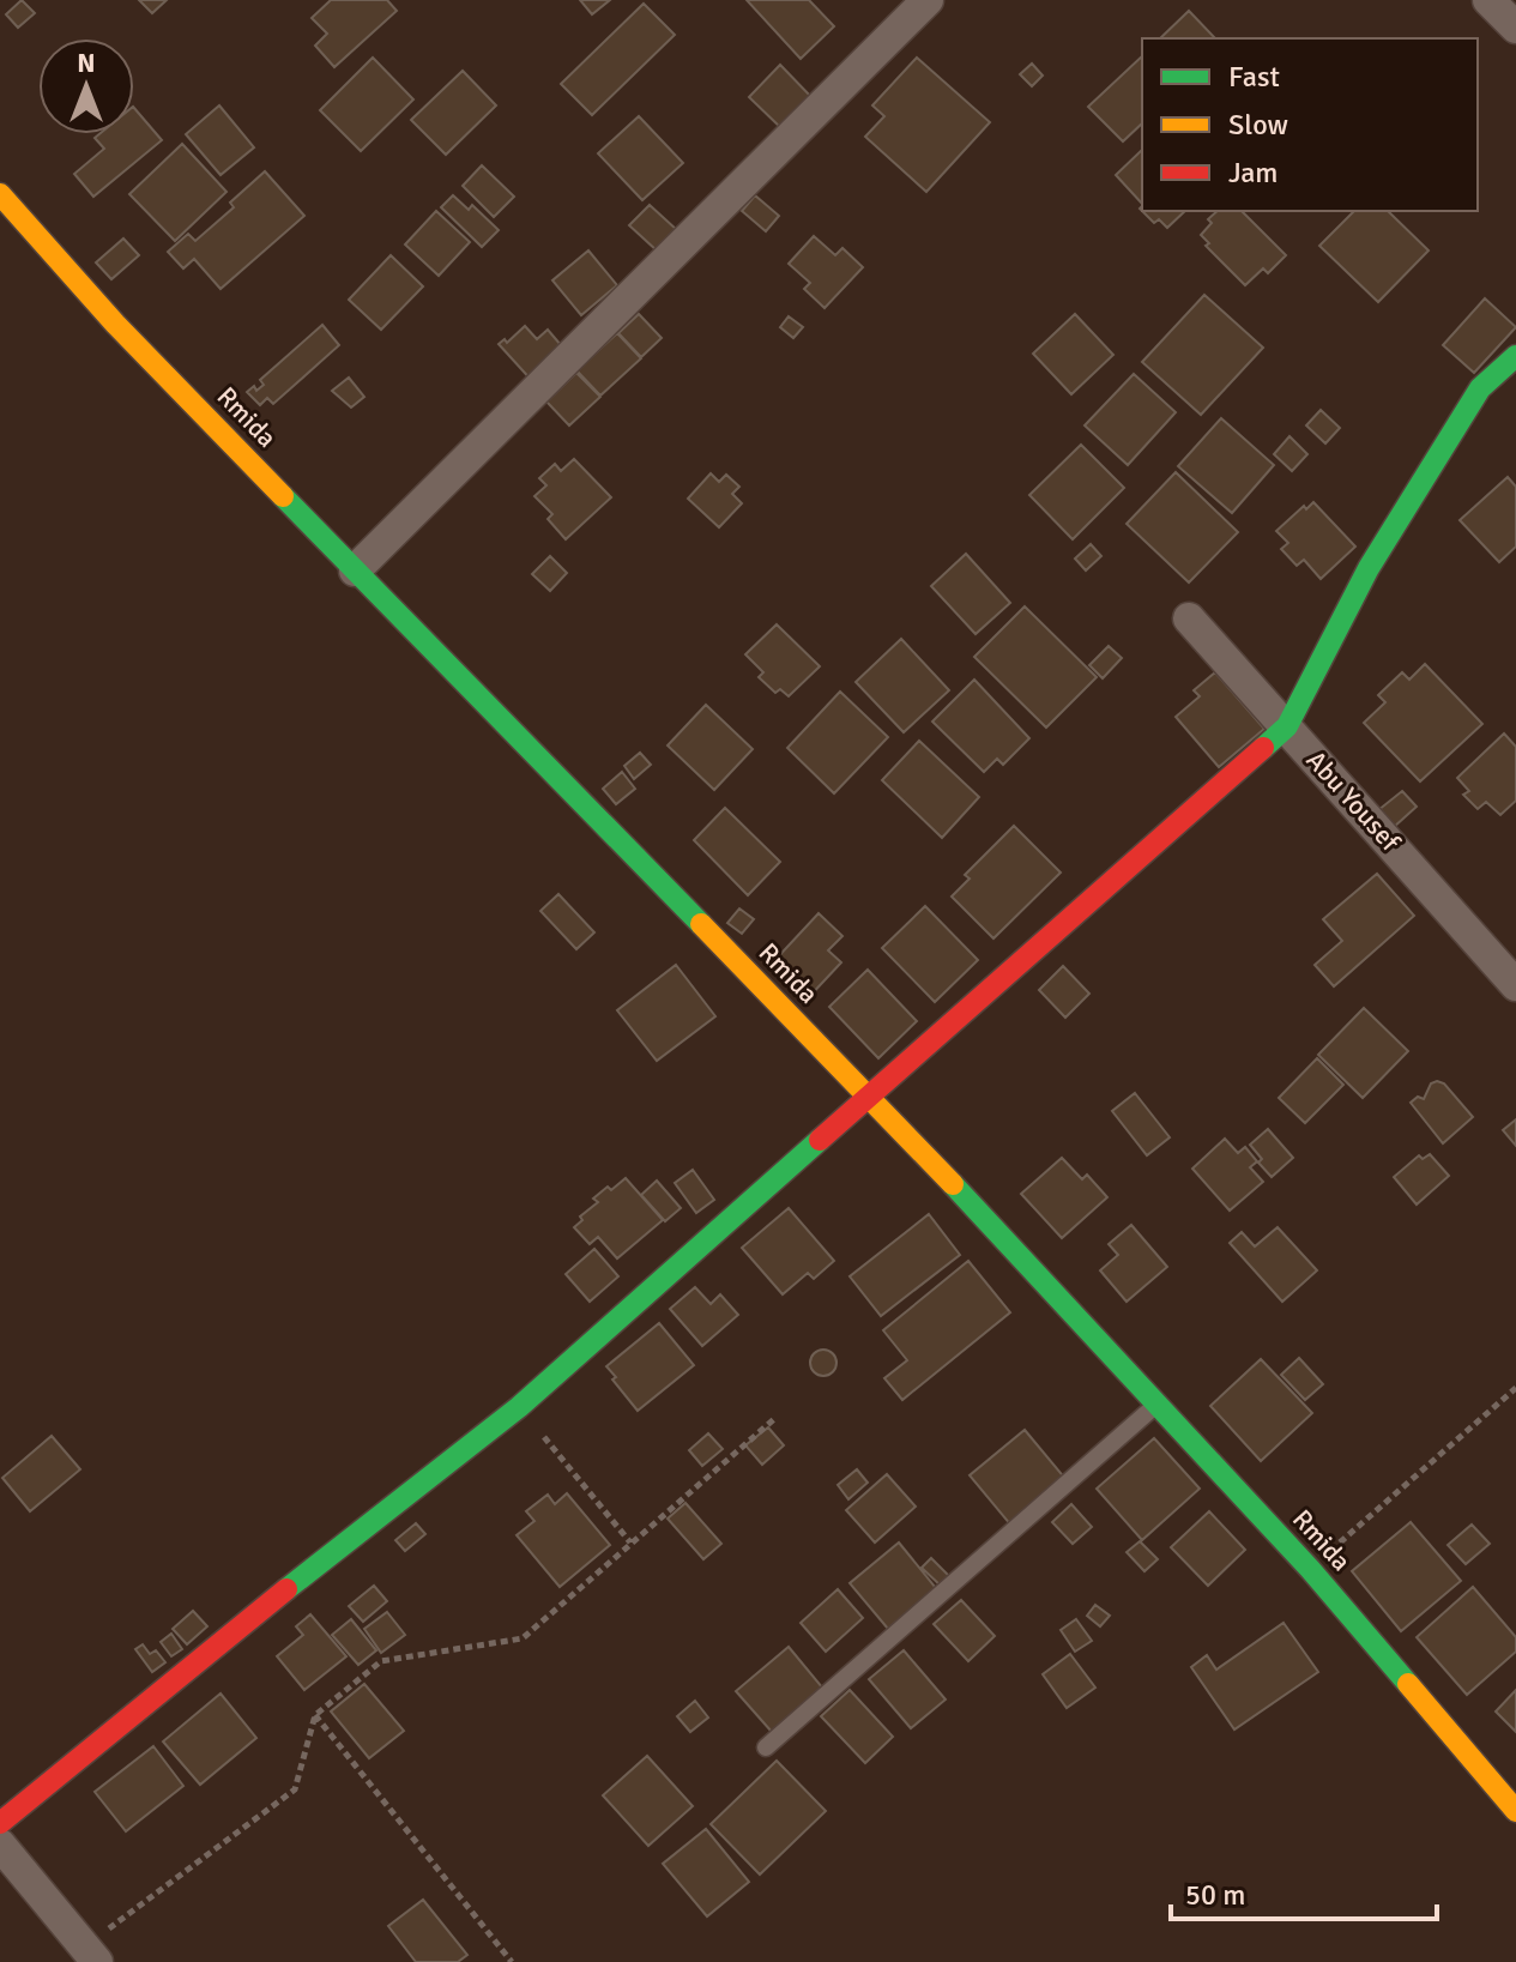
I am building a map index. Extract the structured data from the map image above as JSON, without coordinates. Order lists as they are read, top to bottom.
{
  "streets": {
    "street": ["Rmida", "Abu Yousef"]
  },
  "legend": ["Fast", "Slow", "Jam"],
  "scale_bar": "50 m",
  "north": "top"
}
